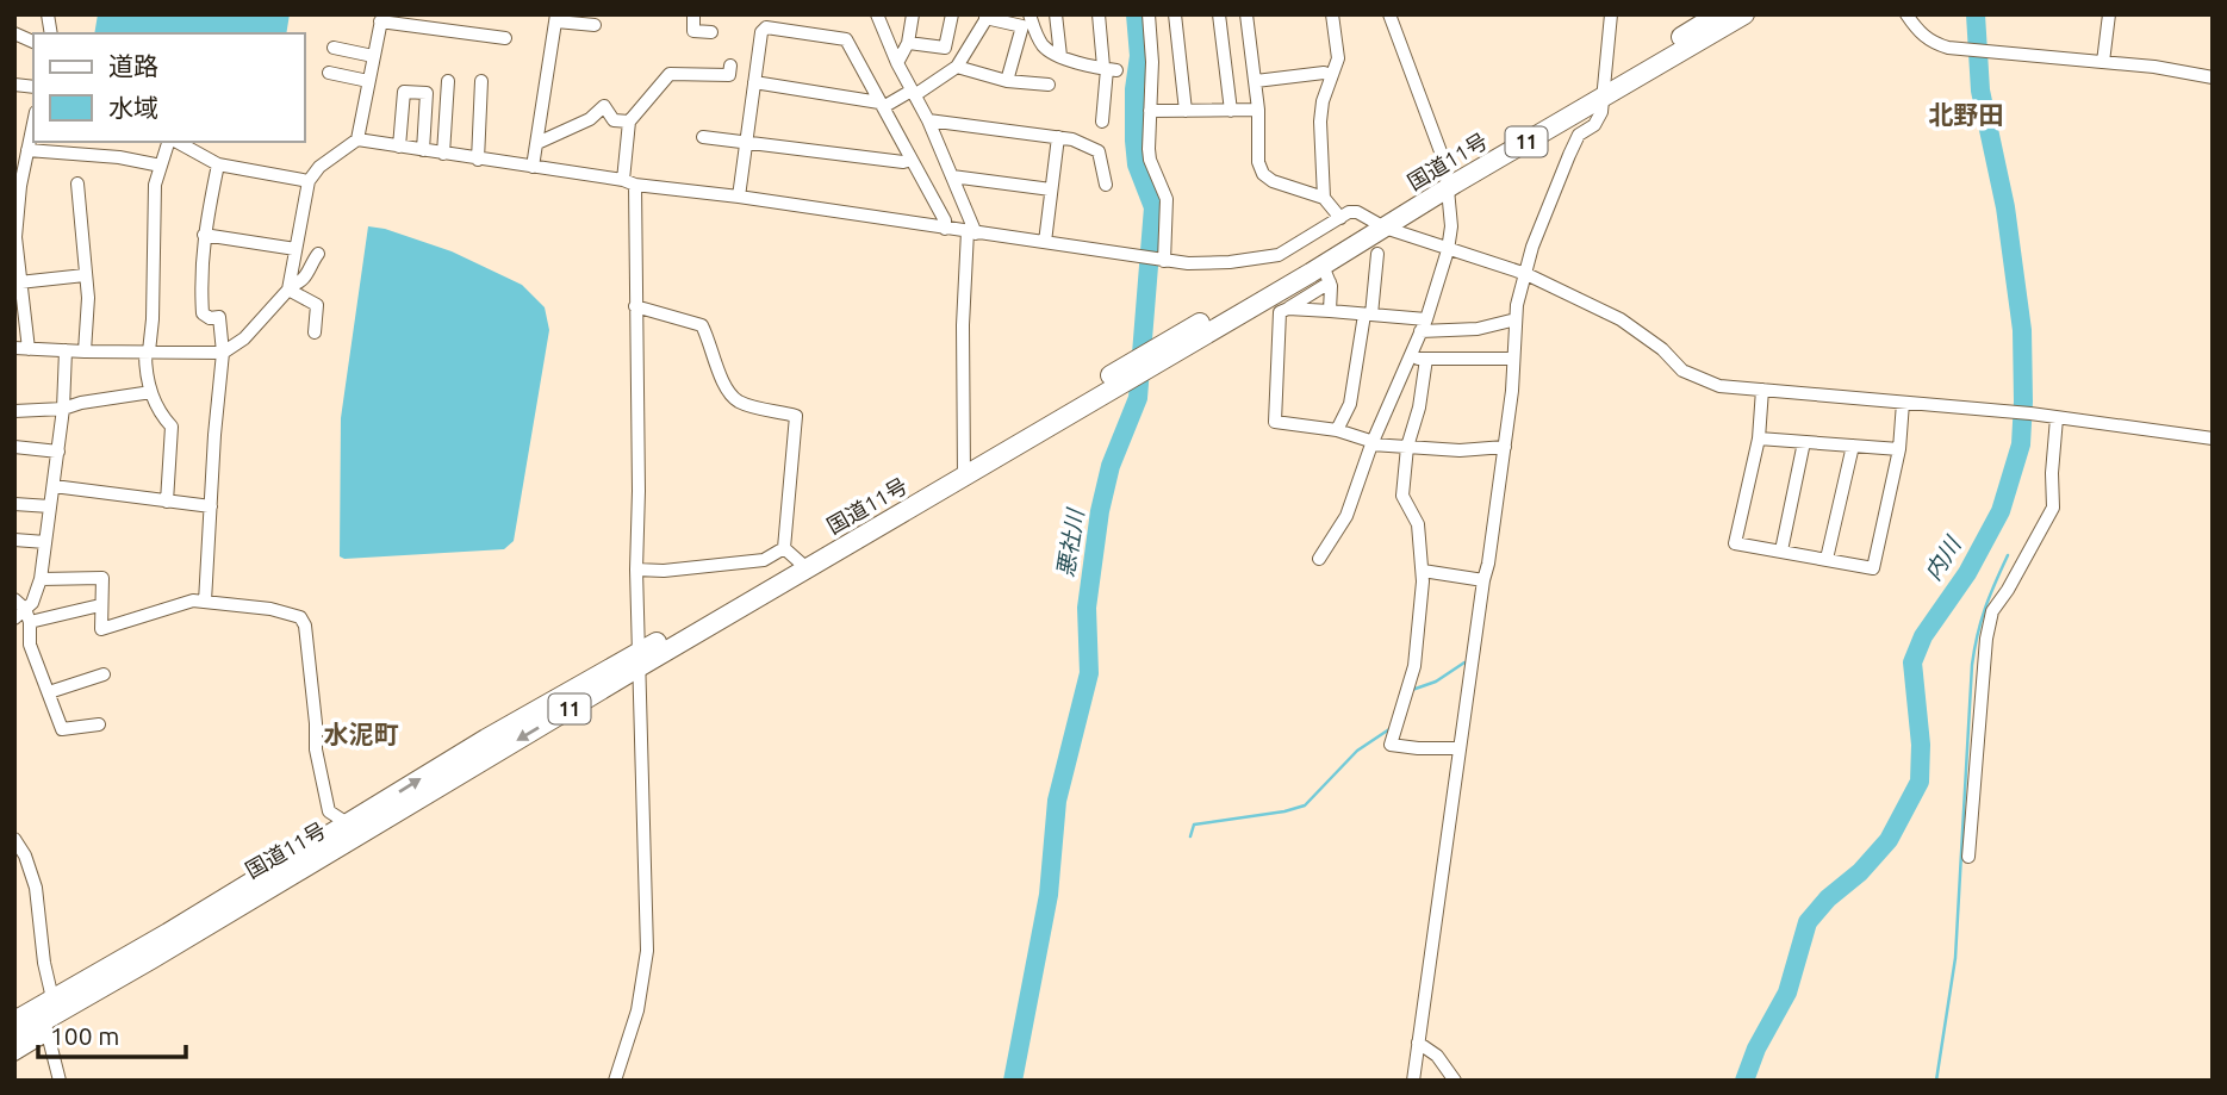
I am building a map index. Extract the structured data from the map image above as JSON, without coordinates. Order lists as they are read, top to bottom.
{
  "streets": {
    "highway": ["11", "国道11号"]
  },
  "districts": ["北野田", "水泥町"],
  "water": ["悪社川", "内川"],
  "legend": ["道路", "水域"],
  "scale_bar": "100 m"
}
